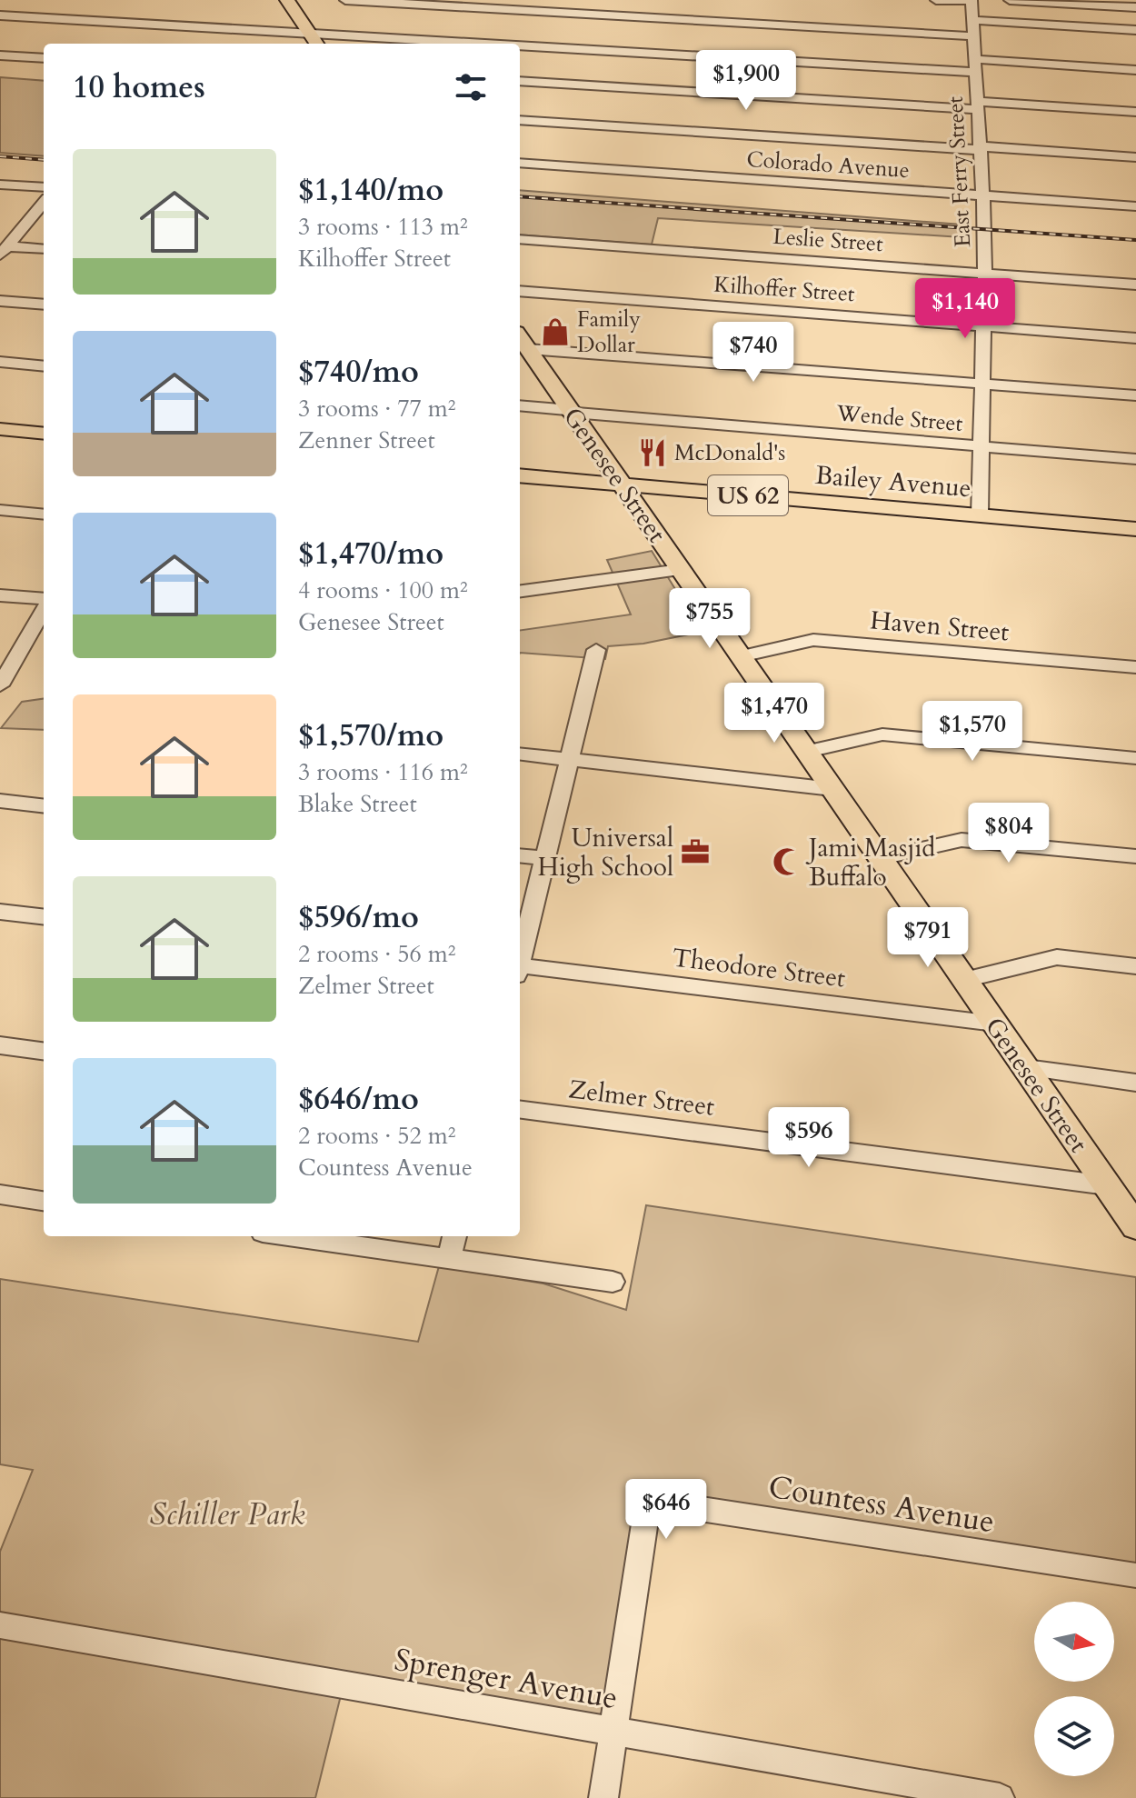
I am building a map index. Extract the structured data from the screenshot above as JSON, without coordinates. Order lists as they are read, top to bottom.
{
  "streets": {
    "main road": ["Genesee Street", "Bailey Avenue", "US 62"],
    "street": [
      "Colorado Avenue",
      "East Ferry Street",
      "Leslie Street",
      "Kilhoffer Street",
      "Wende Street",
      "Haven Street",
      "Theodore Street",
      "Zelmer Street",
      "Countess Avenue",
      "Sprenger Avenue"
    ]
  },
  "crossings": [
    ["Colorado Avenue", "East Ferry Street"],
    ["East Ferry Street", "Leslie Street"],
    ["East Ferry Street", "Kilhoffer Street"],
    ["East Ferry Street", "Wende Street"],
    ["East Ferry Street", "Bailey Avenue"],
    ["Wende Street", "Genesee Street"],
    ["Genesee Street", "Bailey Avenue"],
    ["Genesee Street", "Haven Street"],
    ["Genesee Street", "Theodore Street"],
    ["Genesee Street", "Zelmer Street"],
    ["Countess Avenue", "Sprenger Avenue"]
  ],
  "parks": ["Schiller Park"],
  "places": {
    "shop": ["Family Dollar"],
    "restaurant": ["McDonald's"],
    "office": ["Universal High School"],
    "mosque": ["Jami Masjid Buffalo"]
  },
  "north": "right",
  "page": {
    "heading": "10 homes",
    "price": [
      "$1,900",
      "$1,140",
      "$740",
      "$755",
      "$1,470",
      "$1,570",
      "$804",
      "$791",
      "$596",
      "$646"
    ],
    "list": [
      {
        "name": "$1,140/mo",
        "note": "3 rooms · 113 m² · Kilhoffer Street"
      },
      {
        "name": "$740/mo",
        "note": "3 rooms · 77 m² · Zenner Street"
      },
      {
        "name": "$1,470/mo",
        "note": "4 rooms · 100 m² · Genesee Street"
      },
      {
        "name": "$1,570/mo",
        "note": "3 rooms · 116 m² · Blake Street"
      },
      {
        "name": "$596/mo",
        "note": "2 rooms · 56 m² · Zelmer Street"
      },
      {
        "name": "$646/mo",
        "note": "2 rooms · 52 m² · Countess Avenue"
      }
    ]
  }
}
